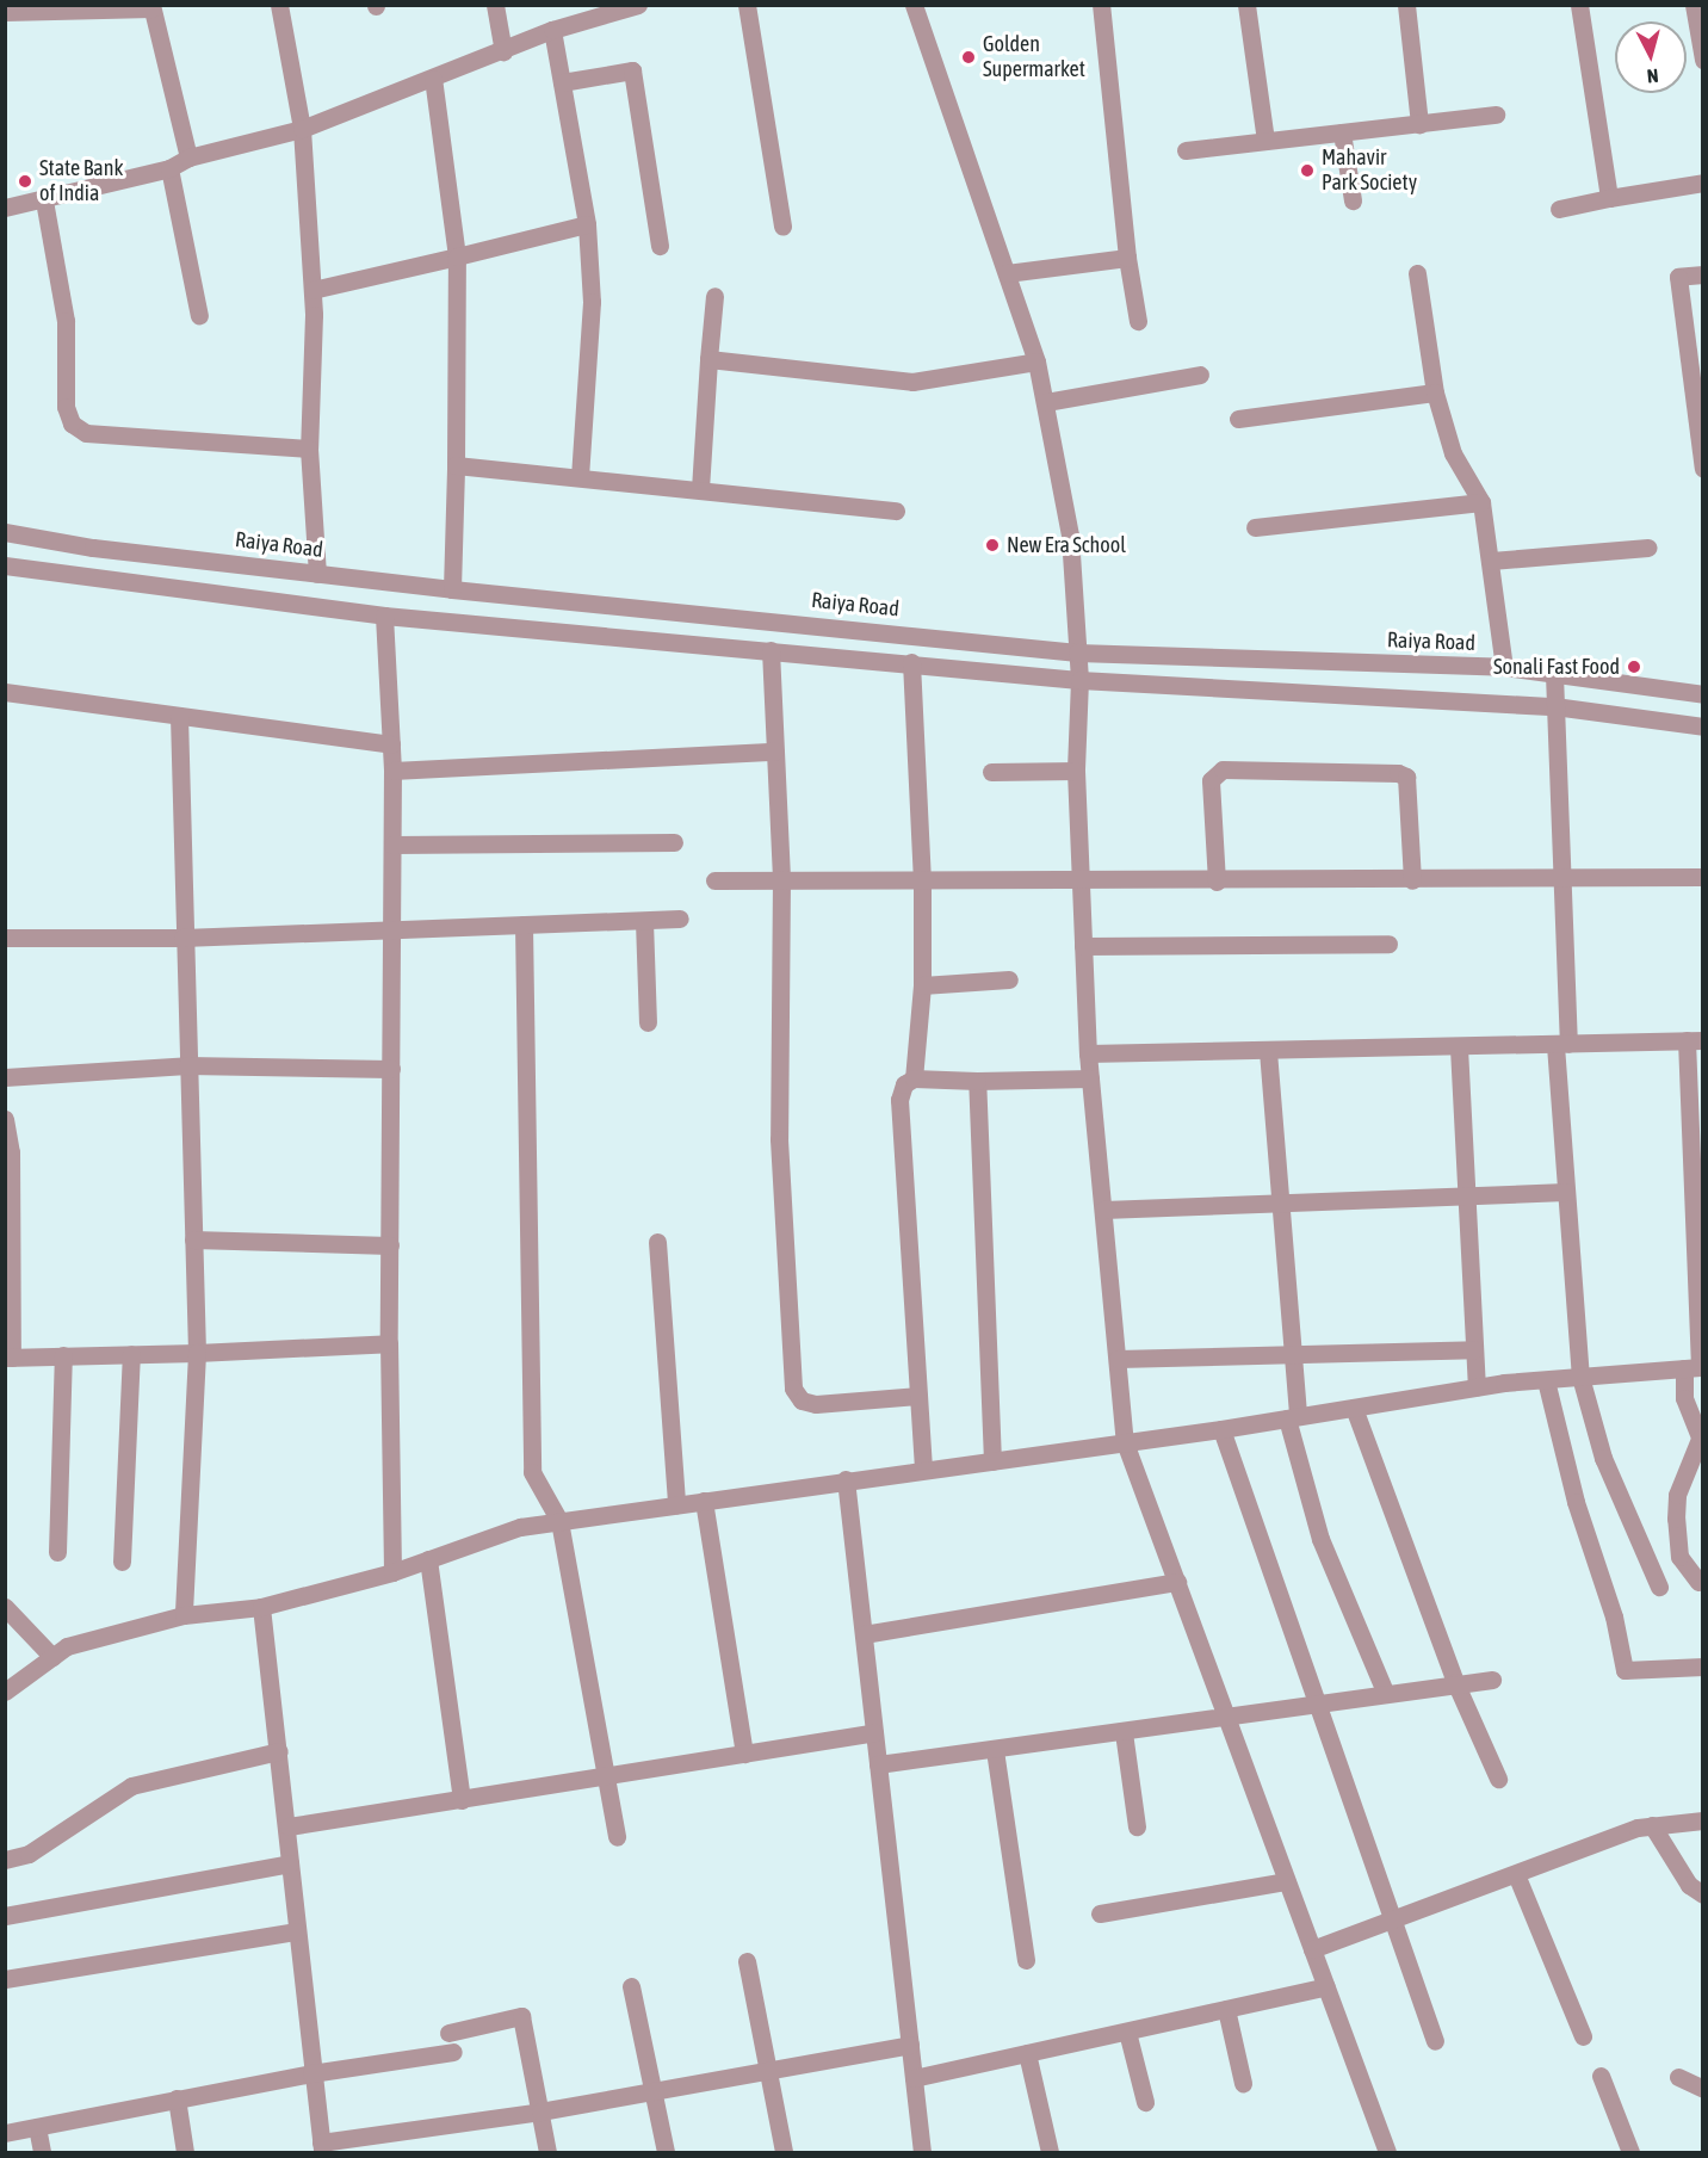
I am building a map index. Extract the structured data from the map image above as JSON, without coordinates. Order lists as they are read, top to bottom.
{
  "streets": {
    "street": ["Raiya Road"]
  },
  "places": [
    "Golden Supermarket",
    "Mahavir Park Society",
    "State Bank of India",
    "New Era School",
    "Sonali Fast Food"
  ],
  "north": "bottom"
}
